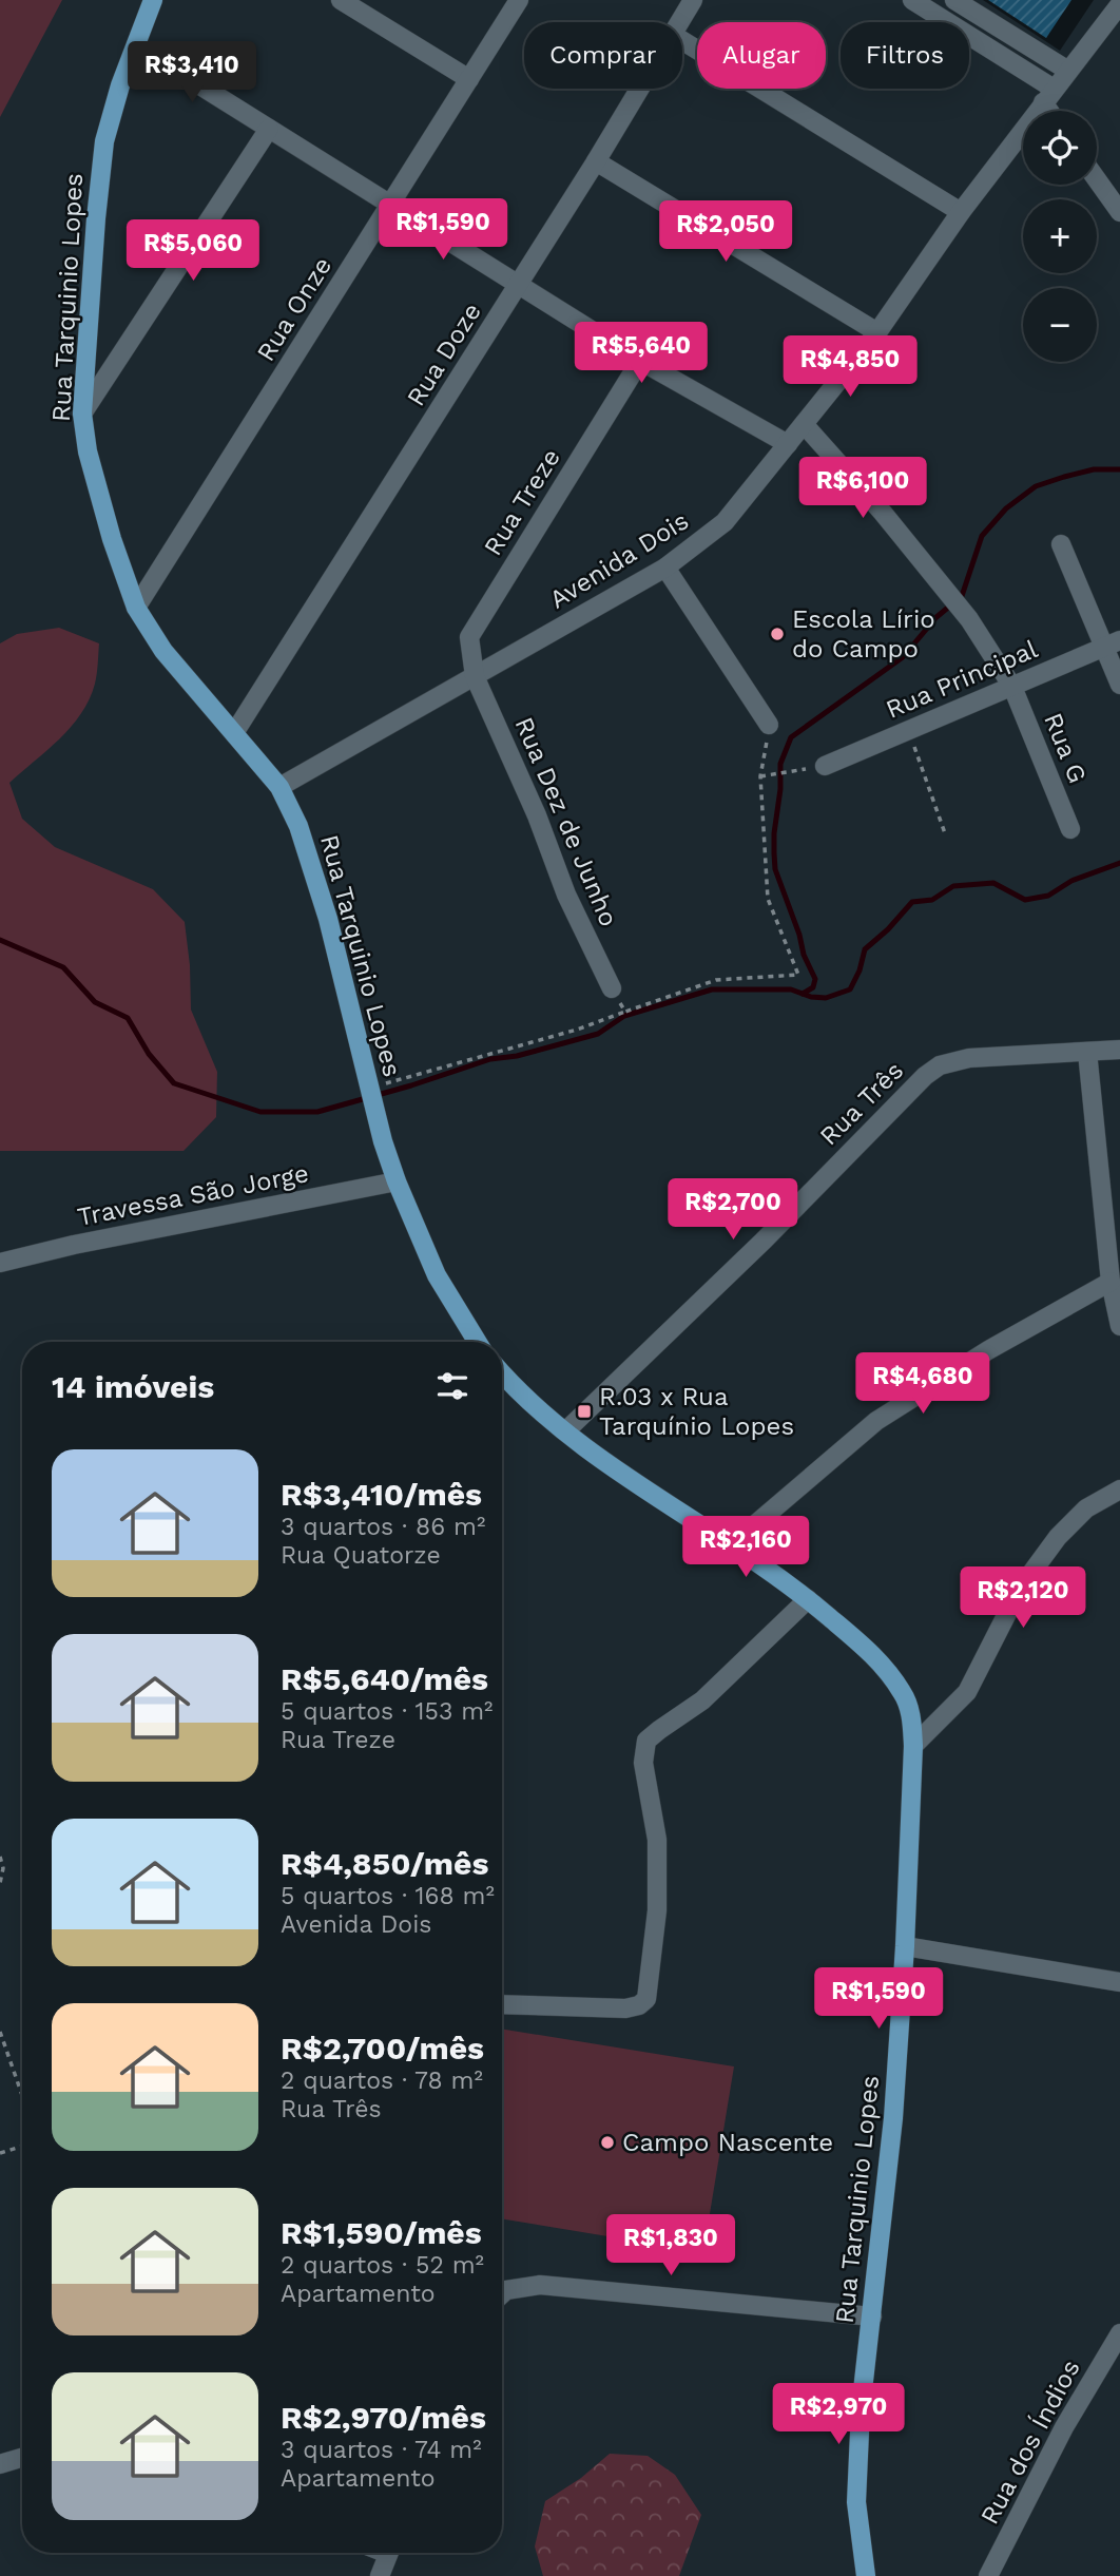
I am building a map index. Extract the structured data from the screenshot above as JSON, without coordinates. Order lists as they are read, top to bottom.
{
  "streets": {
    "main road": ["Rua Tarquinio Lopes"],
    "street": [
      "Rua Onze",
      "Rua Doze",
      "Rua Treze",
      "Avenida Dois",
      "Rua Principal",
      "Rua G",
      "Rua Dez de Junho",
      "Rua Três",
      "Travessa São Jorge",
      "Rua dos Índios"
    ]
  },
  "crossings": [
    ["Rua Tarquinio Lopes", "Rua Onze"],
    ["Rua Tarquinio Lopes", "Rua Doze"],
    ["Rua Tarquinio Lopes", "Avenida Dois"],
    ["Rua Tarquinio Lopes", "Rua Três"],
    ["Rua Tarquinio Lopes", "Travessa São Jorge"],
    ["Rua Treze", "Avenida Dois"],
    ["Rua Treze", "Rua Dez de Junho"],
    ["Avenida Dois", "Rua G"],
    ["Avenida Dois", "Rua Dez de Junho"],
    ["Rua Principal", "Rua G"]
  ],
  "places": {
    "other": ["Escola Lírio do Campo", "Campo Nascente"],
    "transit": ["R.03 x Rua Tarquínio Lopes"]
  },
  "page": {
    "chip": ["Comprar", "Alugar", "Filtros"],
    "price": [
      "R$3,410",
      "R$1,590",
      "R$2,050",
      "R$5,060",
      "R$5,640",
      "R$4,850",
      "R$6,100",
      "R$2,700",
      "R$4,680",
      "R$2,160",
      "R$2,120",
      "R$1,590",
      "R$1,830",
      "R$2,970"
    ],
    "map_buttons": ["+", "−"],
    "heading": "14 imóveis",
    "list": [
      {
        "name": "R$3,410/mês",
        "note": "3 quartos · 86 m² · Rua Quatorze"
      },
      {
        "name": "R$5,640/mês",
        "note": "5 quartos · 153 m² · Rua Treze"
      },
      {
        "name": "R$4,850/mês",
        "note": "5 quartos · 168 m² · Avenida Dois"
      },
      {
        "name": "R$2,700/mês",
        "note": "2 quartos · 78 m² · Rua Três"
      },
      {
        "name": "R$1,590/mês",
        "note": "2 quartos · 52 m² · Apartamento"
      },
      {
        "name": "R$2,970/mês",
        "note": "3 quartos · 74 m² · Apartamento"
      }
    ]
  }
}
